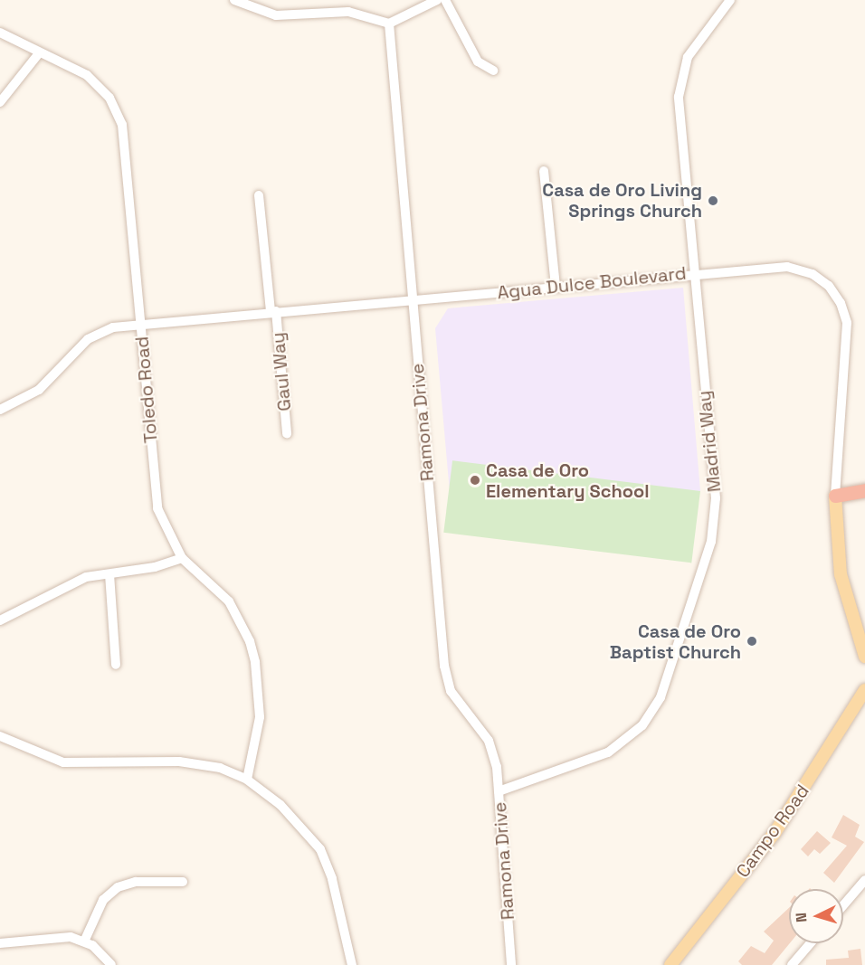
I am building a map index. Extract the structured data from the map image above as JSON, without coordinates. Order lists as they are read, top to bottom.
{
  "streets": {
    "main road": ["Agua Dulce Boulevard", "Campo Road"],
    "street": [
      "Gaul Way",
      "Toledo Road",
      "Ramona Drive",
      "Madrid Way"
    ]
  },
  "crossings": [
    ["Agua Dulce Boulevard", "Gaul Way"],
    ["Agua Dulce Boulevard", "Toledo Road"],
    ["Agua Dulce Boulevard", "Ramona Drive"],
    ["Agua Dulce Boulevard", "Madrid Way"],
    ["Ramona Drive", "Madrid Way"]
  ],
  "places": ["Casa de Oro Living Springs Church", "Casa de Oro Elementary School", "Casa de Oro Baptist Church"],
  "north": "left"
}
